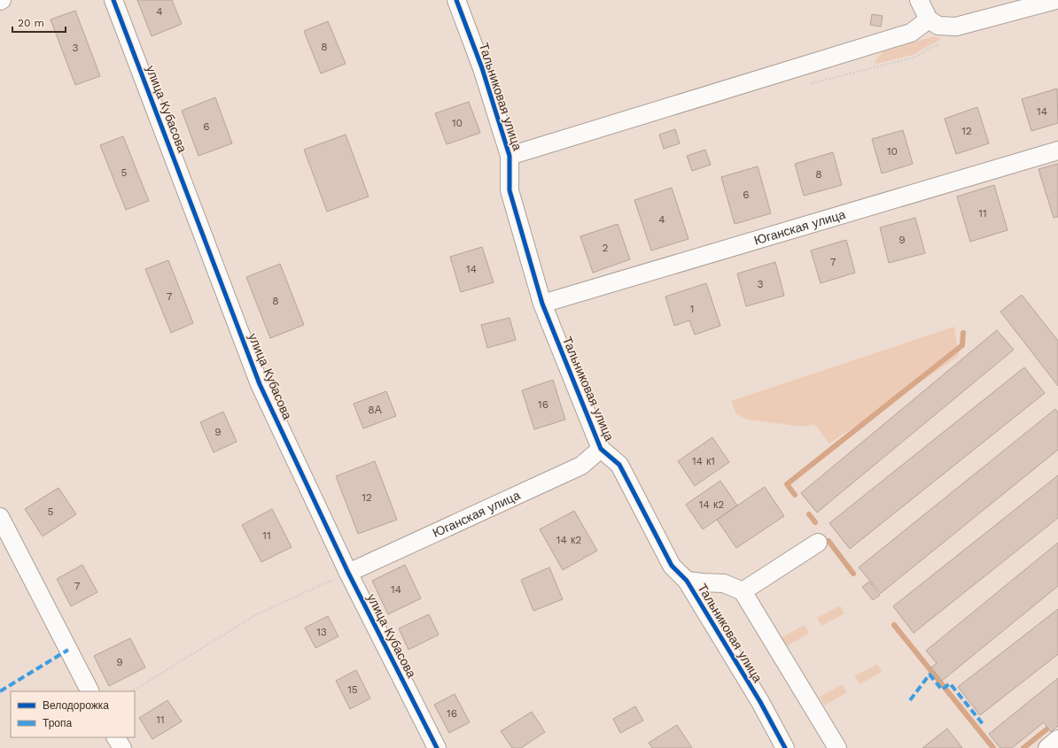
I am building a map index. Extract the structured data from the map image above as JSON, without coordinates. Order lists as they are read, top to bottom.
{
  "streets": {
    "street": ["Тальниковая улица", "улица Кубасова", "Юганская улица"]
  },
  "crossings": [
    ["Тальниковая улица", "Юганская улица"],
    ["улица Кубасова", "Юганская улица"]
  ],
  "house_numbers": [
    "4",
    "8",
    "3",
    "14",
    "10",
    "6",
    "12",
    "10",
    "5",
    "8",
    "6",
    "11",
    "4",
    "9",
    "2",
    "7",
    "14",
    "3",
    "7",
    "8",
    "1",
    "16",
    "8А",
    "9",
    "14 к1",
    "12",
    "14 к2",
    "5",
    "11",
    "14 к2",
    "7",
    "14",
    "13",
    "9",
    "15",
    "16",
    "11"
  ],
  "legend": ["Велодорожка", "Тропа"],
  "scale_bar": "20 m"
}
